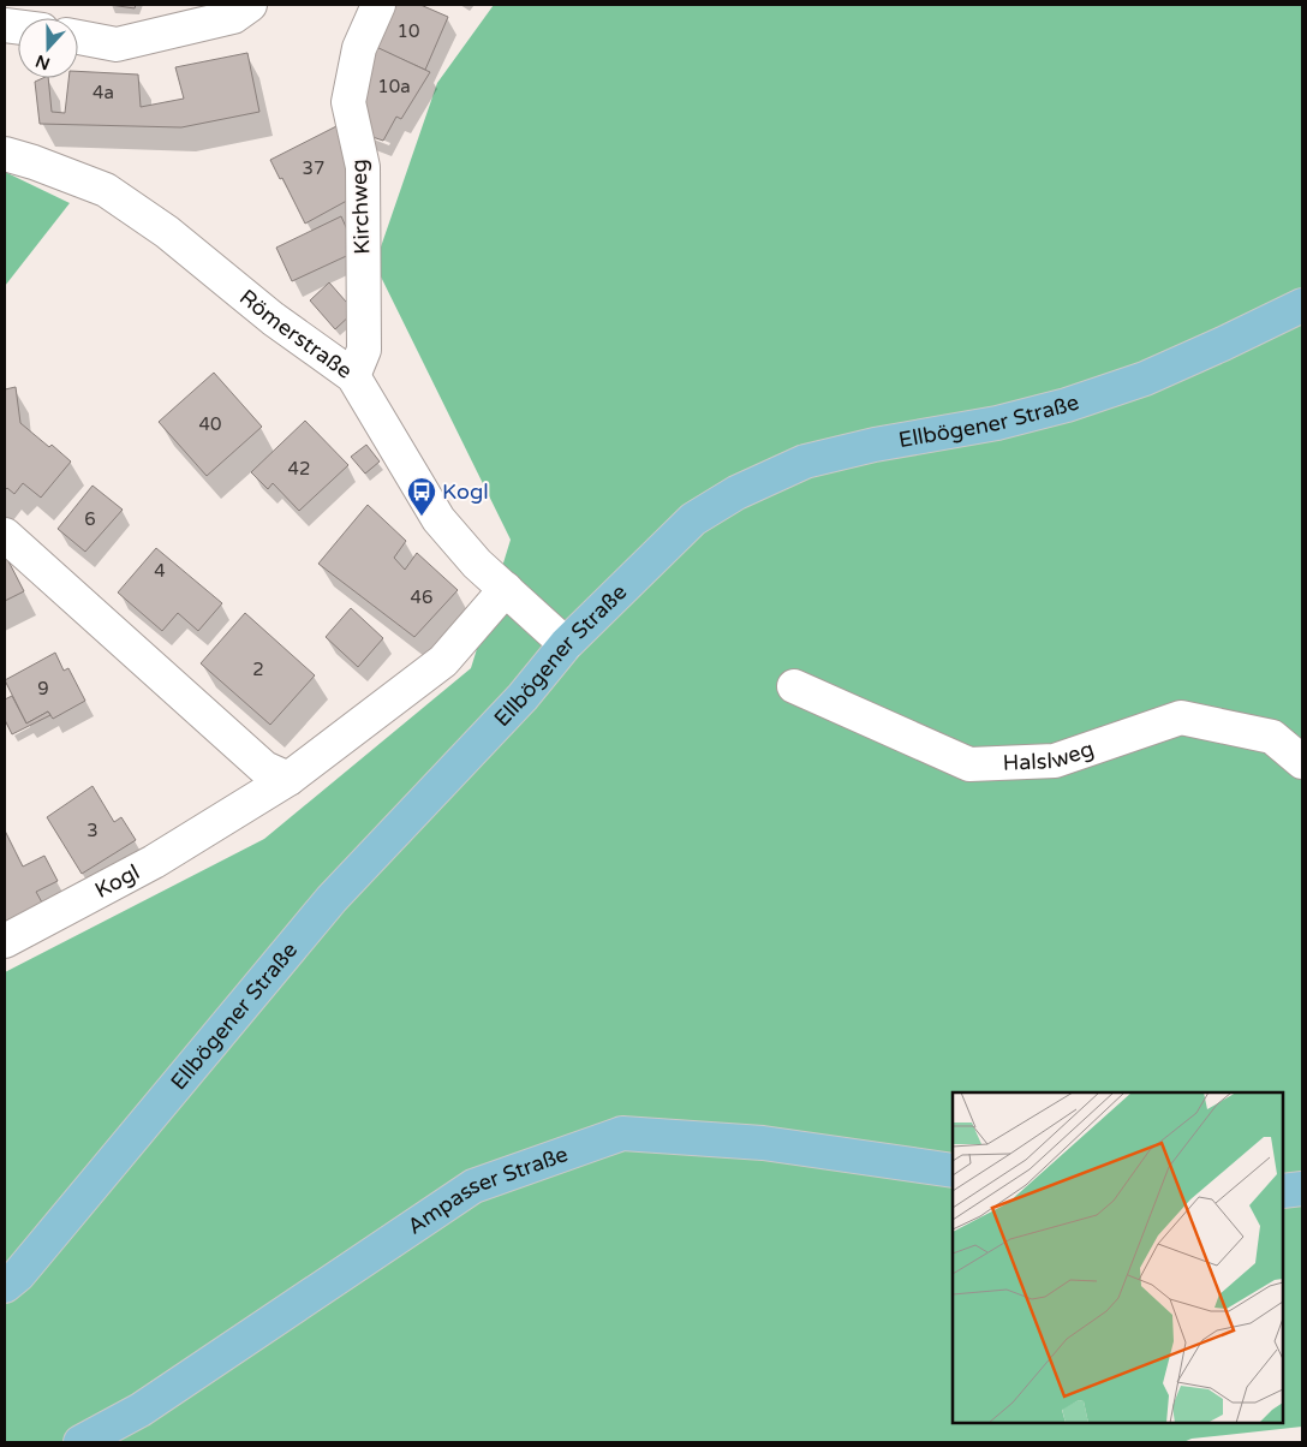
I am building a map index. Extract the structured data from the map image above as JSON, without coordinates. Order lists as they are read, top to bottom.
{
  "streets": {
    "main road": ["Ellbögener Straße", "Ampasser Straße"],
    "street": [
      "Kirchweg",
      "Römerstraße",
      "Halslweg",
      "Kogl"
    ]
  },
  "crossings": [
    ["Kirchweg", "Römerstraße"],
    ["Römerstraße", "Ellbögener Straße"],
    ["Römerstraße", "Kogl"]
  ],
  "places": {
    "bus stop": ["Kogl"]
  },
  "house_numbers": [
    "10",
    "10a",
    "4a",
    "37",
    "40",
    "42",
    "6",
    "4",
    "46",
    "2",
    "9",
    "3"
  ],
  "north": "bottom"
}
